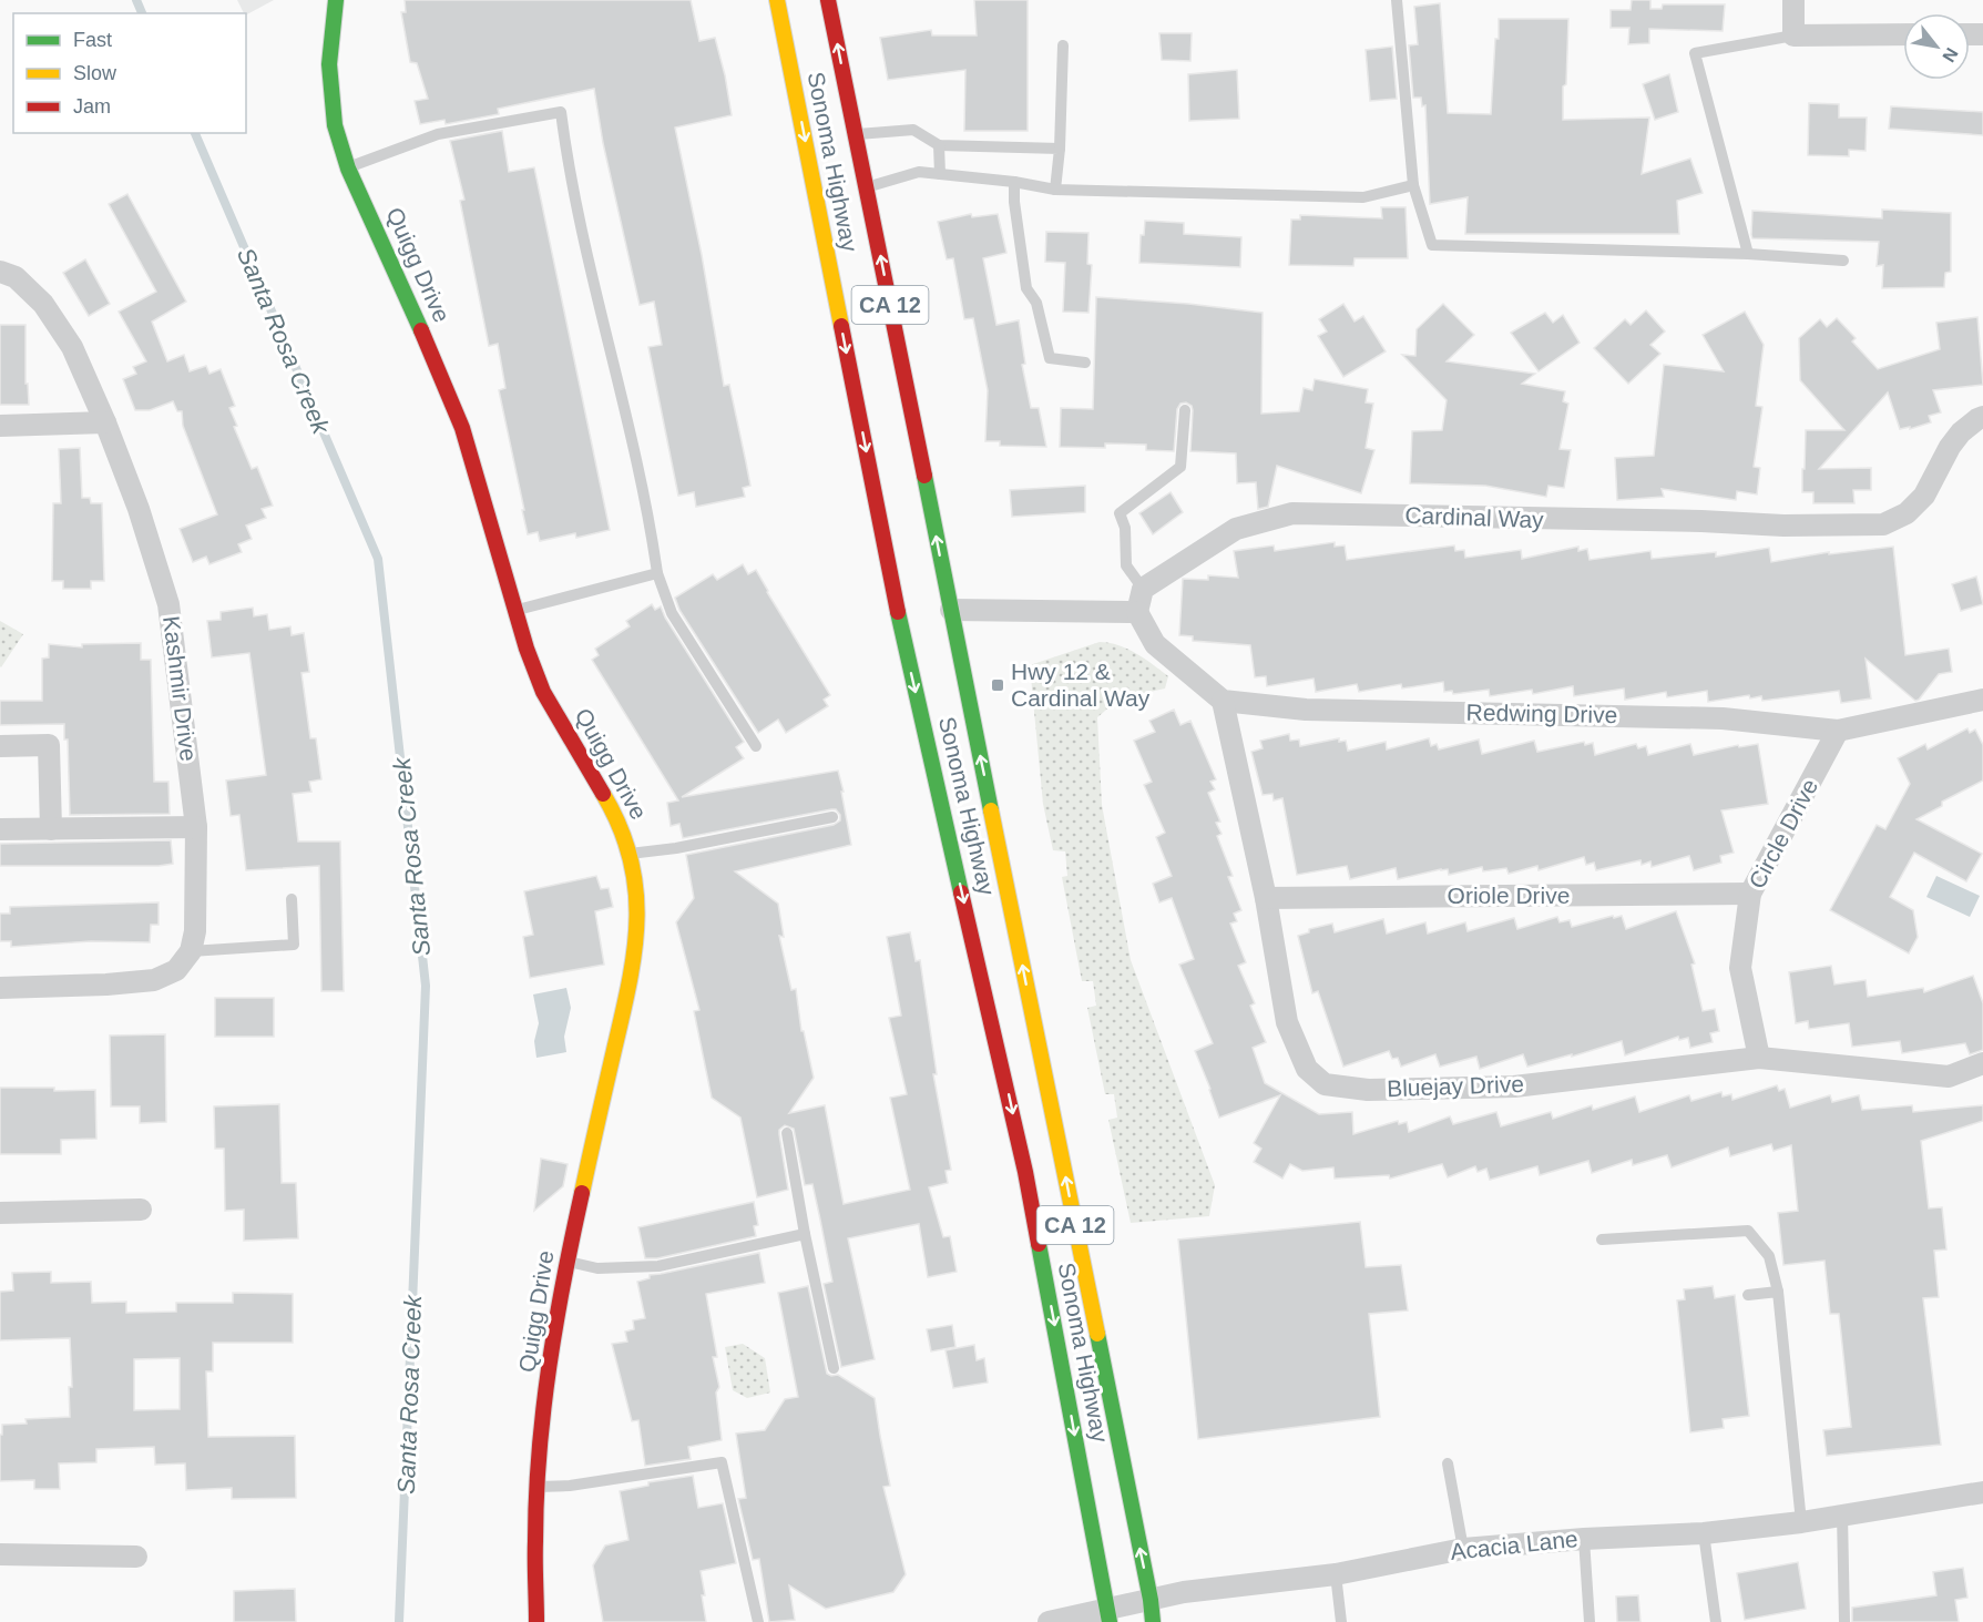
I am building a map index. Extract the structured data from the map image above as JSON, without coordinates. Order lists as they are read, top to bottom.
{
  "streets": {
    "main road": ["Sonoma Highway", "Quigg Drive", "CA 12"],
    "street": [
      "Cardinal Way",
      "Kashmir Drive",
      "Redwing Drive",
      "Circle Drive",
      "Oriole Drive",
      "Bluejay Drive",
      "Acacia Lane"
    ]
  },
  "crossings": [
    ["Sonoma Highway", "Acacia Lane"],
    ["Redwing Drive", "Circle Drive"],
    ["Redwing Drive", "Bluejay Drive"],
    ["Circle Drive", "Oriole Drive"],
    ["Circle Drive", "Bluejay Drive"],
    ["Oriole Drive", "Bluejay Drive"]
  ],
  "water": ["Santa Rosa Creek"],
  "places": {
    "transit": ["Hwy 12 & Cardinal Way"]
  },
  "legend": ["Fast", "Slow", "Jam"],
  "north": "bottom right"
}
